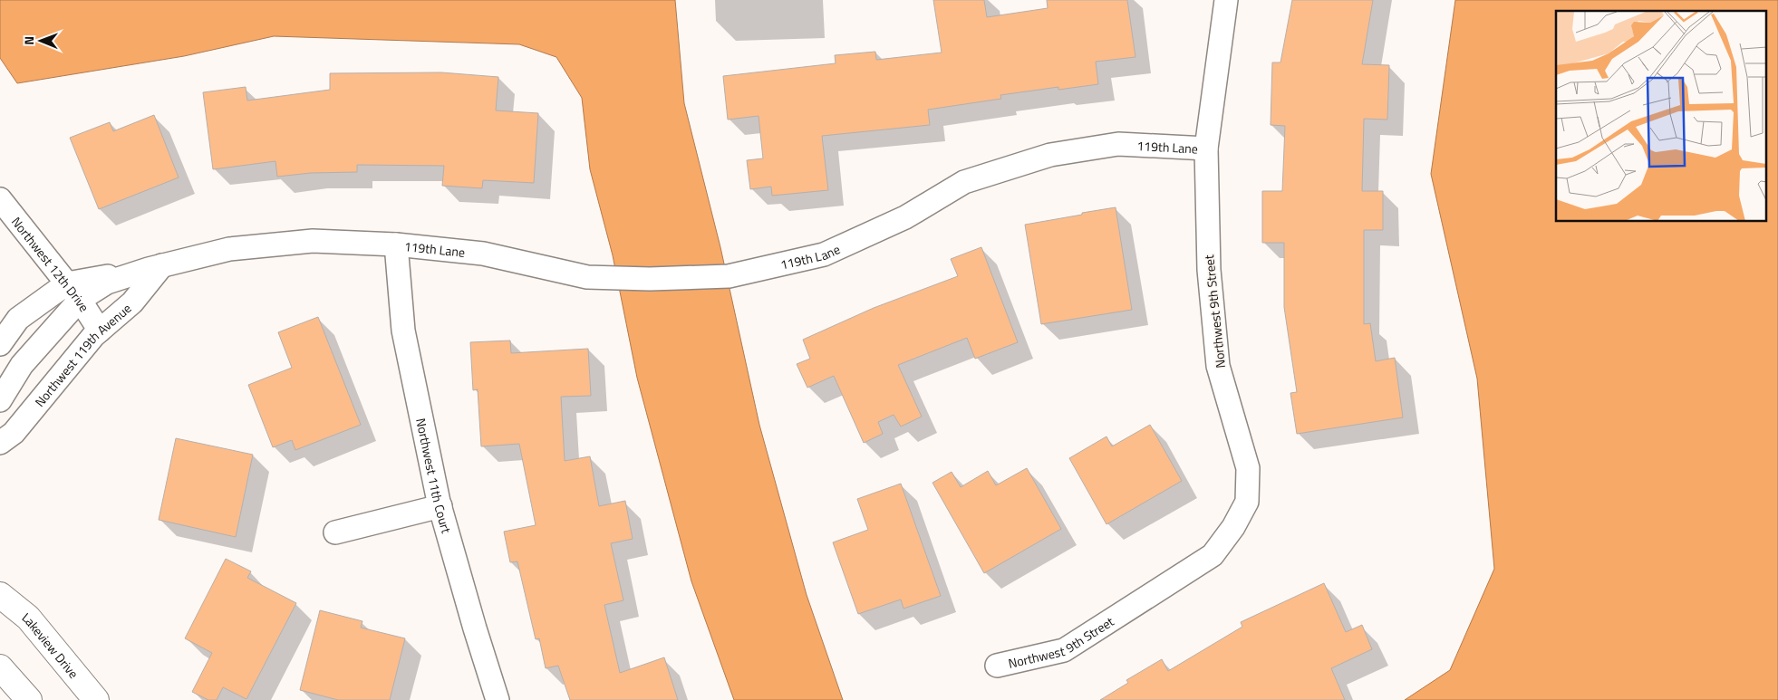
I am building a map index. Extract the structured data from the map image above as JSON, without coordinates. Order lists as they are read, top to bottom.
{
  "streets": {
    "street": [
      "119th Lane",
      "Northwest 12th Drive",
      "Northwest 9th Street",
      "Northwest 119th Avenue",
      "Northwest 11th Court",
      "Lakeview Drive"
    ]
  },
  "crossings": [
    ["119th Lane", "Northwest 9th Street"],
    ["119th Lane", "Northwest 11th Court"],
    ["Northwest 12th Drive", "Northwest 119th Avenue"]
  ],
  "north": "left"
}
